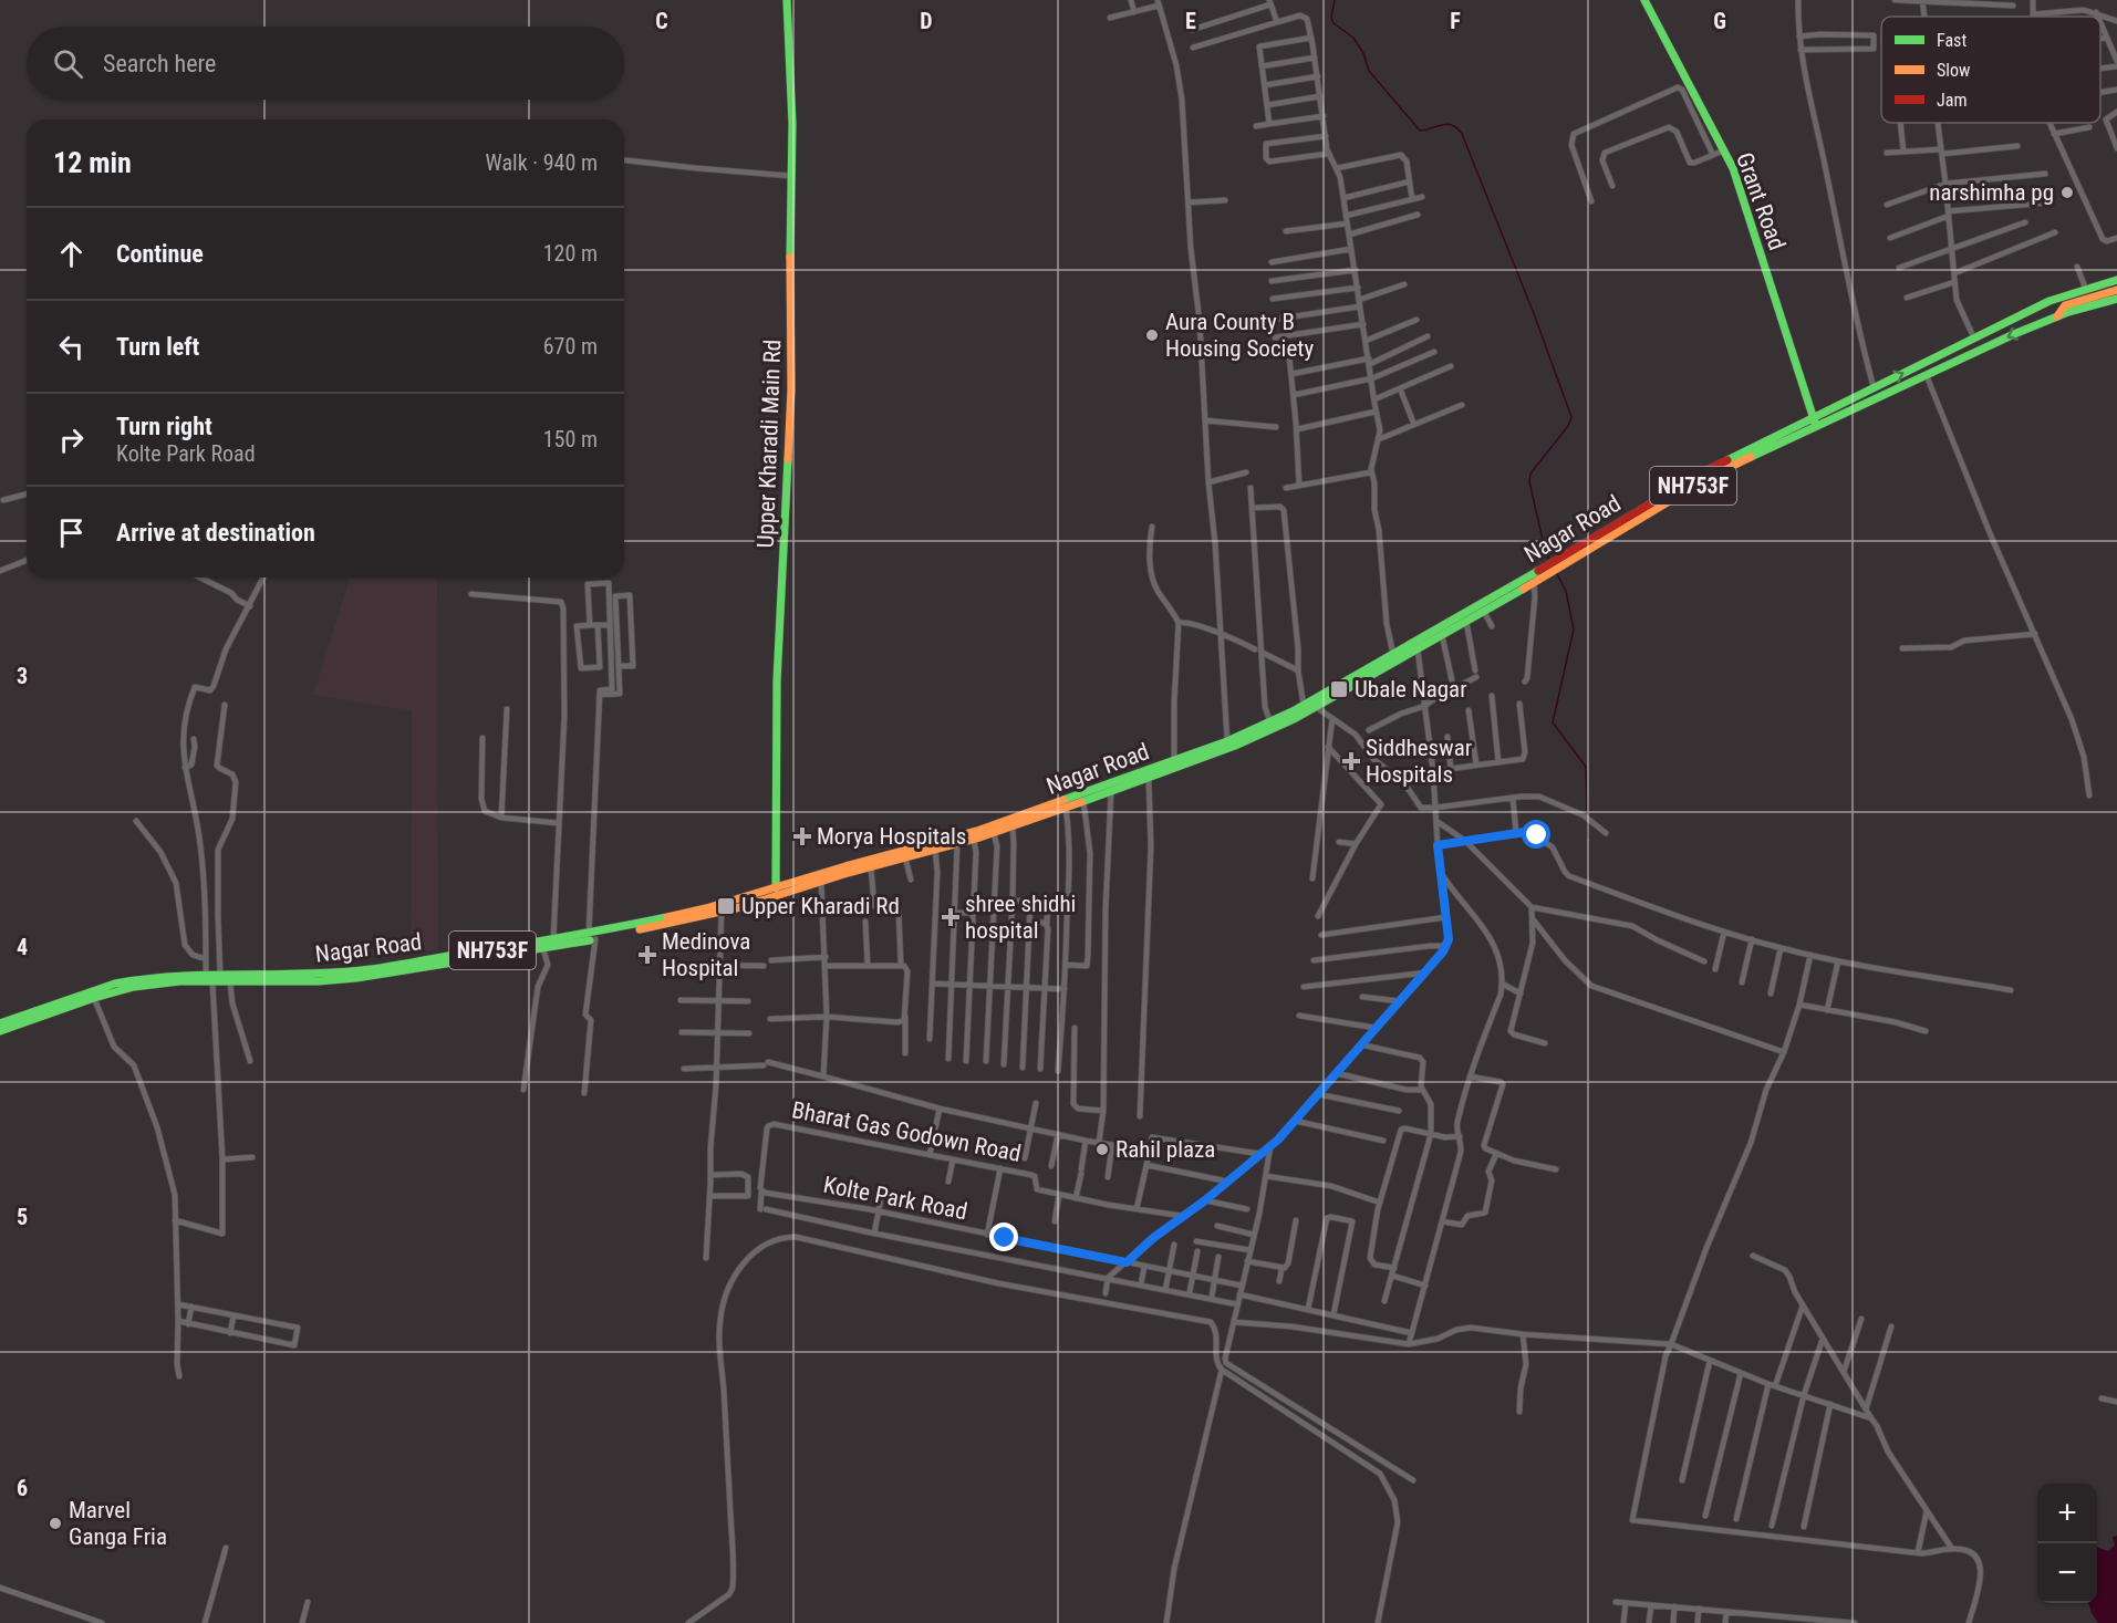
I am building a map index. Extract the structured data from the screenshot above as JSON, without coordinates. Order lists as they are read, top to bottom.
{
  "streets": {
    "main road": [
      "Grant Road",
      "Upper Kharadi Main Rd",
      "NH753F",
      "Nagar Road"
    ],
    "street": ["Bharat Gas Godown Road", "Kolte Park Road"]
  },
  "crossings": [
    ["Grant Road", "Nagar Road"],
    ["Upper Kharadi Main Rd", "Nagar Road"],
    ["Bharat Gas Godown Road", "Kolte Park Road"]
  ],
  "places": {
    "other": [
      "narshimha pg",
      "Aura County B Housing Society",
      "Rahil plaza",
      "Marvel Ganga Fria"
    ],
    "transit": ["Ubale Nagar", "Upper Kharadi Rd"],
    "health": [
      "Siddheswar Hospitals",
      "Morya Hospitals",
      "shree shidhi hospital",
      "Medinova Hospital"
    ]
  },
  "legend": ["Fast", "Slow", "Jam"],
  "page": {
    "search": "Search here",
    "heading": ["12 min", "Walk · 940 m"],
    "list": [
      ["Continue", "120 m"],
      ["Turn left", "670 m"],
      ["Turn right", "Kolte Park Road", "150 m"],
      "Arrive at destination"
    ],
    "map_buttons": ["+", "−"]
  },
  "grid": {
    "columns": [
      "C",
      "D",
      "E",
      "F",
      "G"
    ],
    "rows": [
      "3",
      "4",
      "5",
      "6"
    ]
  }
}
